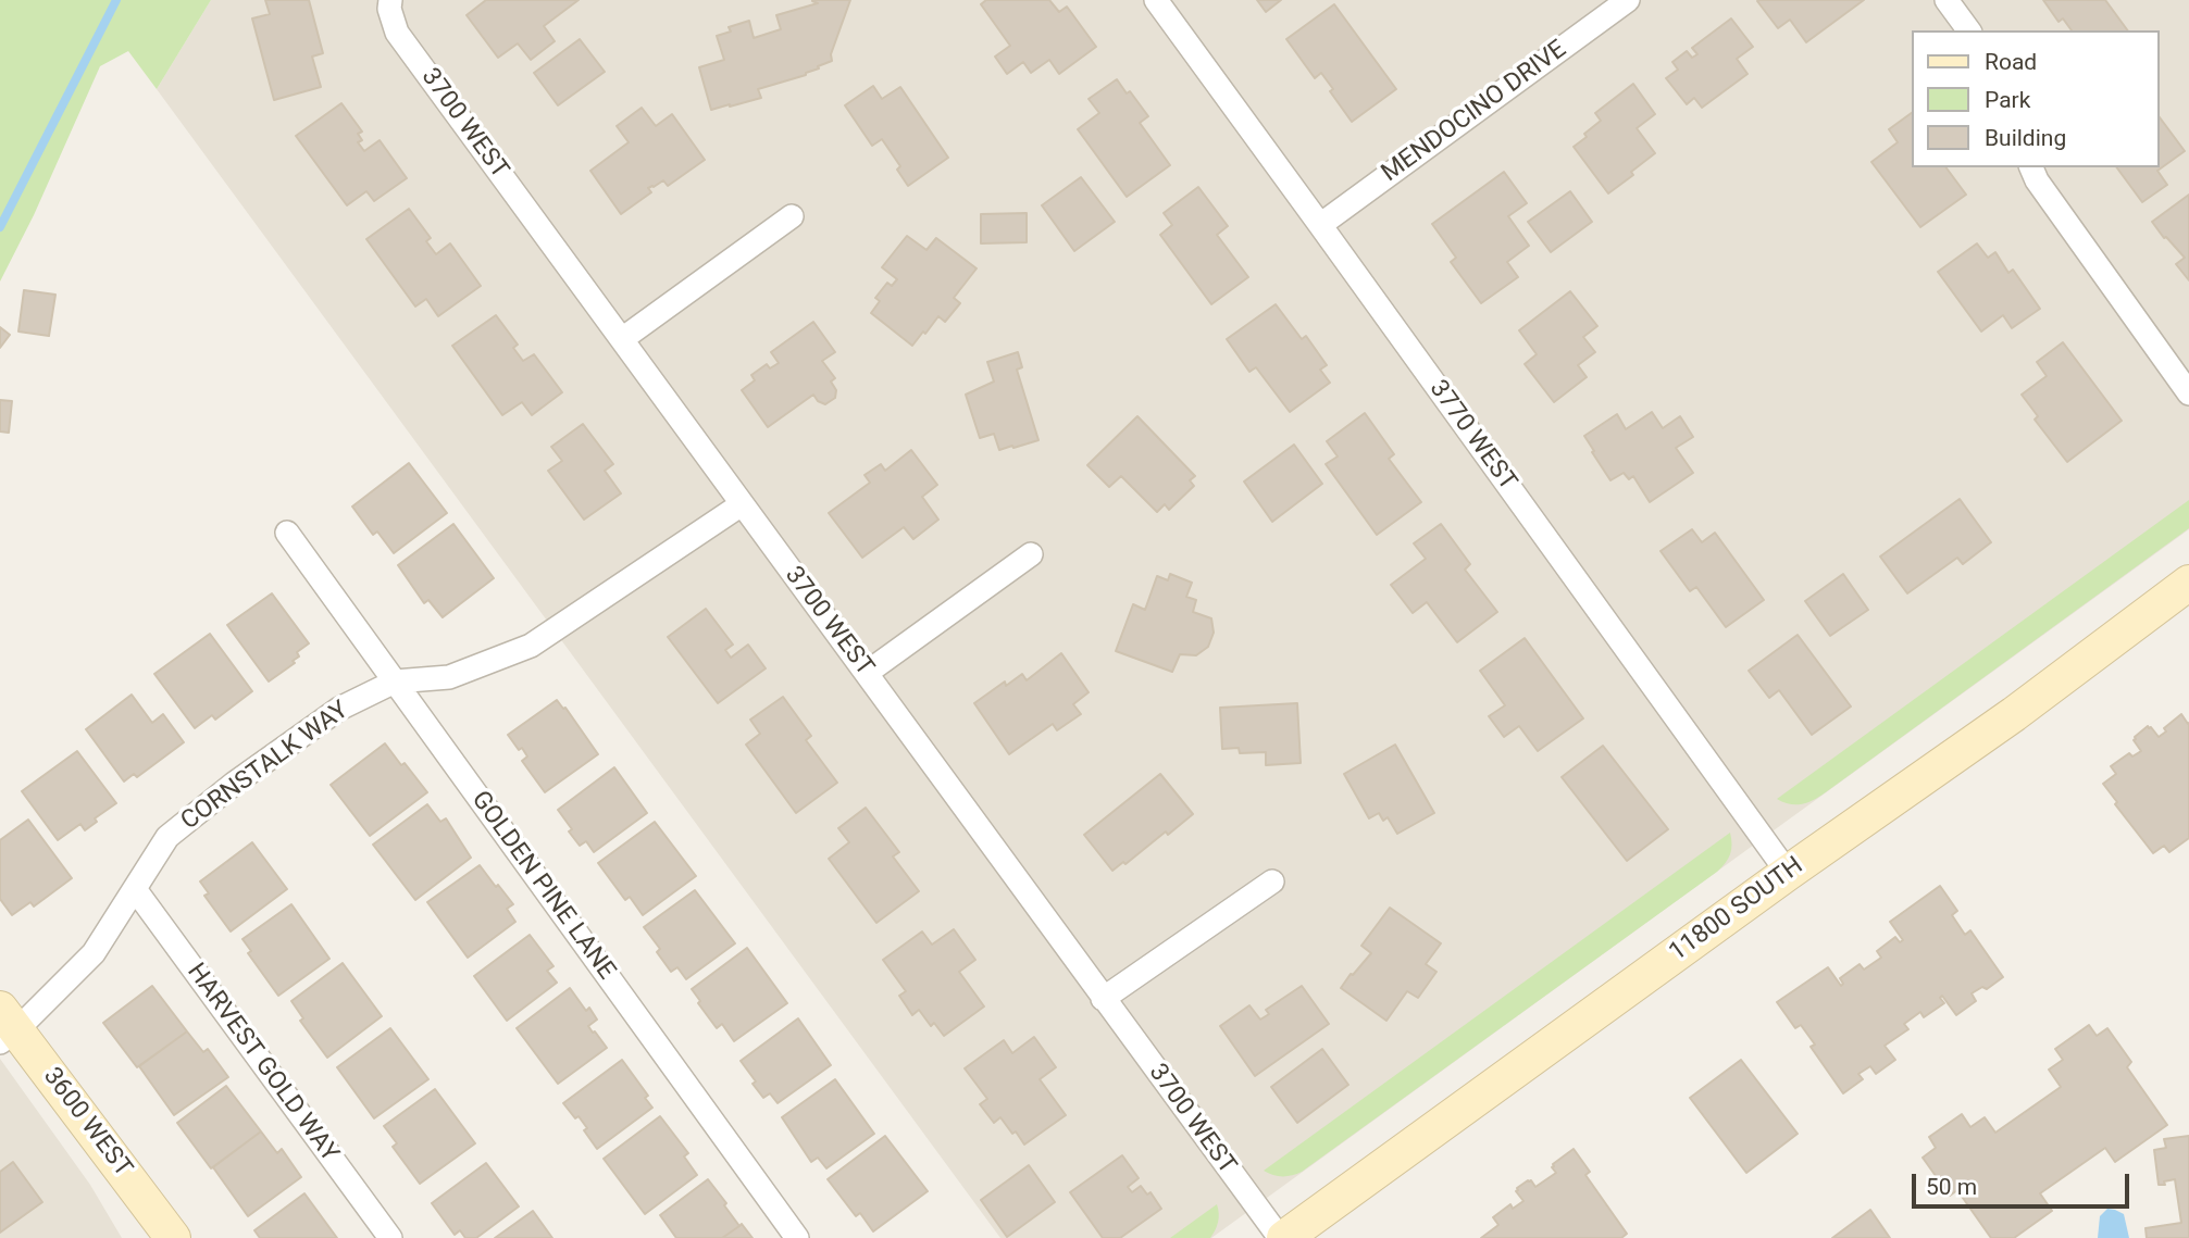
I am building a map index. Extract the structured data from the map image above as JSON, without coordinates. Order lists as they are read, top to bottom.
{
  "streets": {
    "main road": ["11800 SOUTH", "3600 WEST"],
    "street": [
      "MENDOCINO DRIVE",
      "3700 WEST",
      "3770 WEST",
      "CORNSTALK WAY",
      "GOLDEN PINE LANE",
      "HARVEST GOLD WAY"
    ]
  },
  "crossings": [
    ["MENDOCINO DRIVE", "3770 WEST"],
    ["3700 WEST", "CORNSTALK WAY"],
    ["3700 WEST", "11800 SOUTH"],
    ["3770 WEST", "11800 SOUTH"],
    ["CORNSTALK WAY", "GOLDEN PINE LANE"],
    ["CORNSTALK WAY", "HARVEST GOLD WAY"],
    ["CORNSTALK WAY", "3600 WEST"]
  ],
  "legend": ["Road", "Park", "Building"],
  "scale_bar": "50 m"
}
